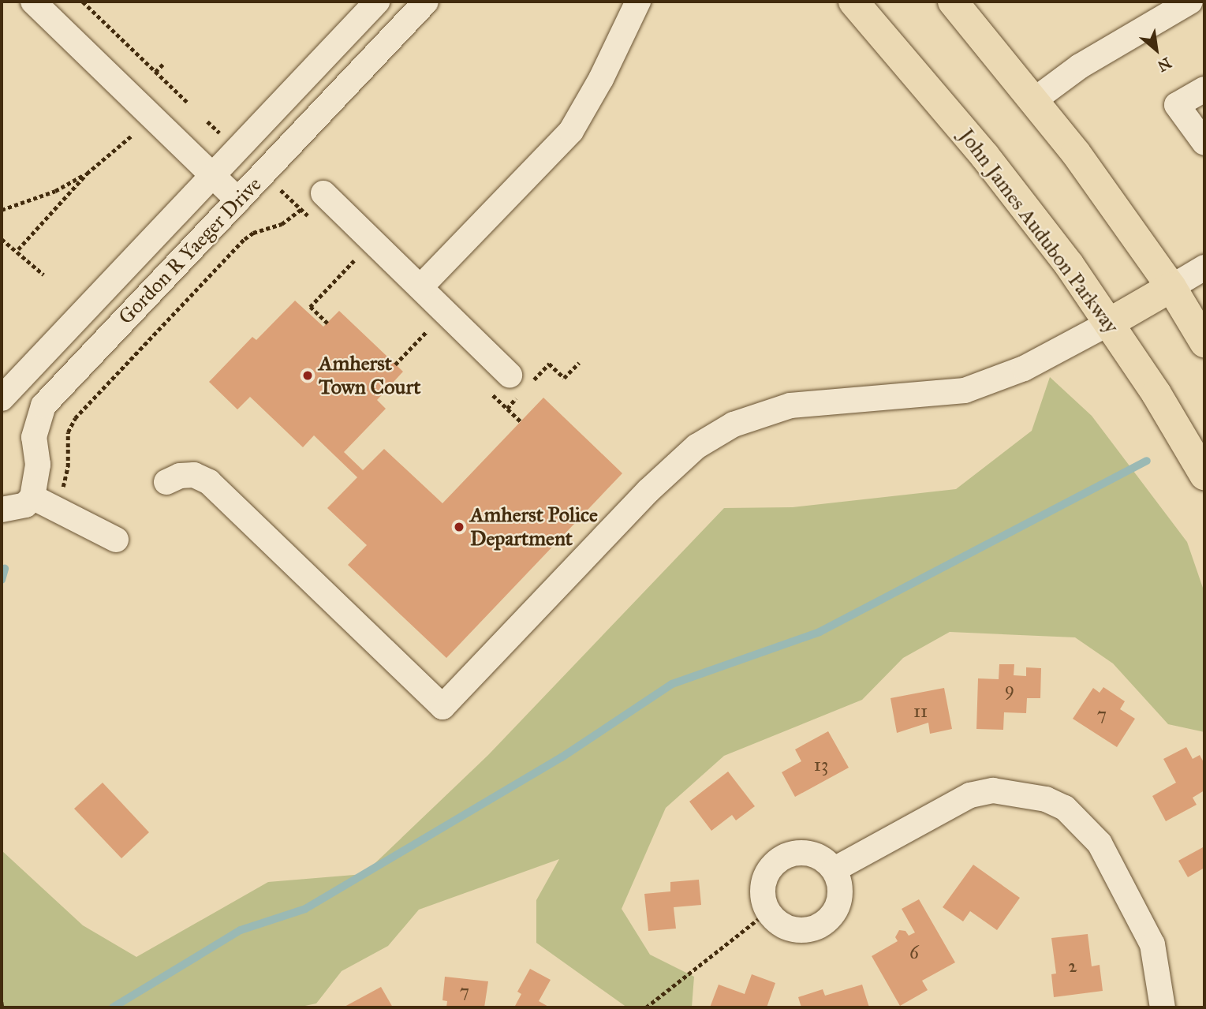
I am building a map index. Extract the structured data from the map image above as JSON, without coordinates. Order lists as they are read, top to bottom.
{
  "streets": {
    "main road": ["John James Audubon Parkway"],
    "street": ["Gordon R Yaeger Drive"]
  },
  "places": ["Amherst Town Court", "Amherst Police Department"],
  "house_numbers": [
    "9",
    "11",
    "7",
    "13",
    "6",
    "2",
    "7"
  ],
  "north": "bottom right"
}
